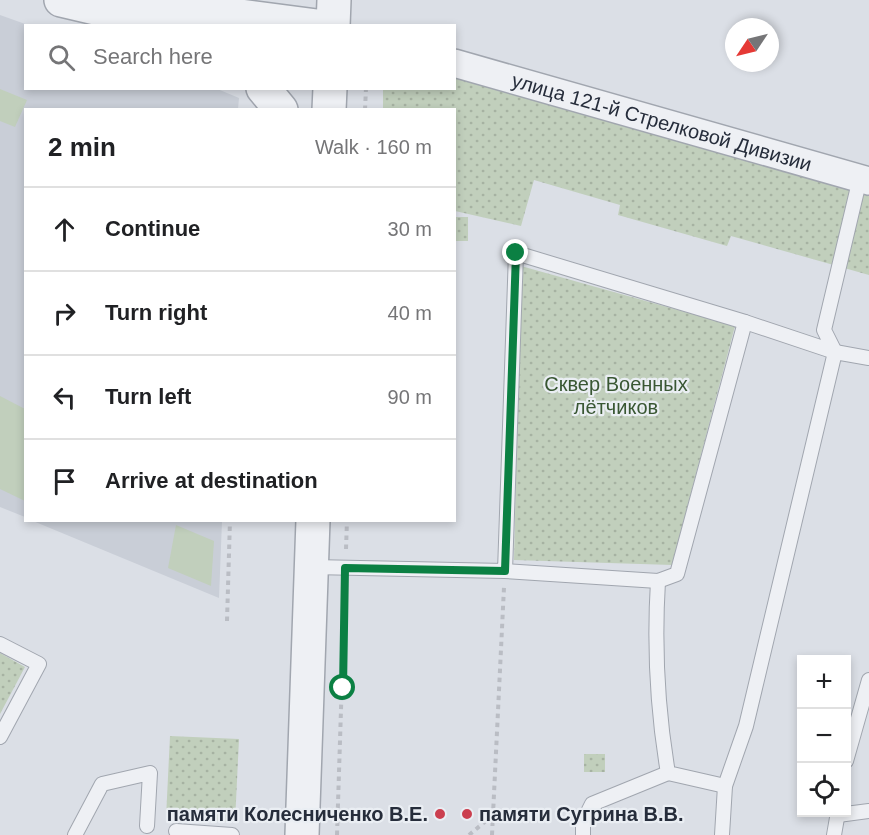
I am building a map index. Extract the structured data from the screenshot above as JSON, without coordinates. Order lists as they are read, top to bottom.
{
  "streets": {
    "street": ["улица 121-й Стрелковой Дивизии"]
  },
  "parks": ["Сквер Военных лётчиков"],
  "places": ["памяти Колесниченко В.Е.", "памяти Сугрина В.В."],
  "north": "bottom left",
  "page": {
    "search": "Search here",
    "heading": ["2 min", "Walk · 160 m"],
    "list": [
      ["Continue", "30 m"],
      ["Turn right", "40 m"],
      ["Turn left", "90 m"],
      "Arrive at destination"
    ],
    "map_buttons": ["+", "−"]
  }
}
